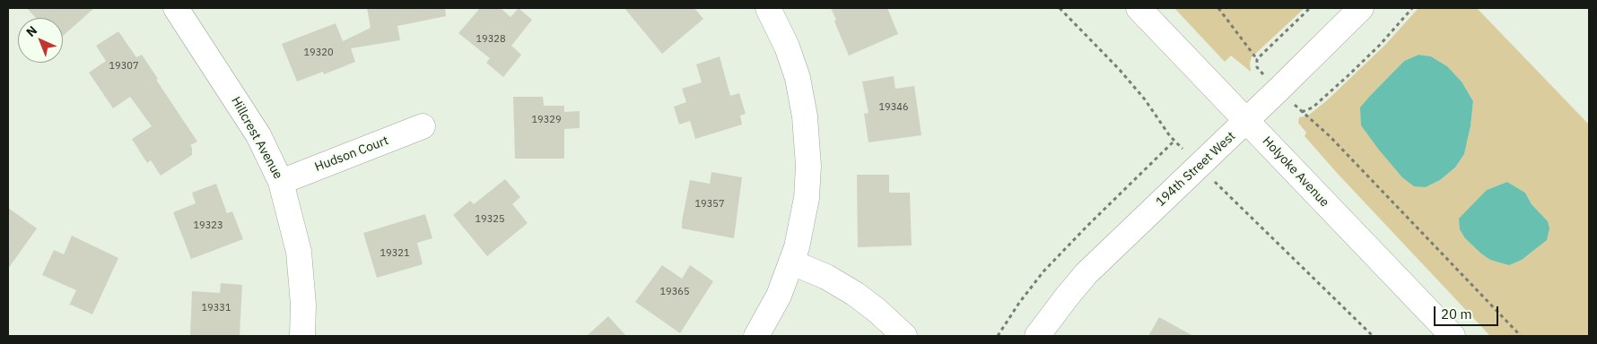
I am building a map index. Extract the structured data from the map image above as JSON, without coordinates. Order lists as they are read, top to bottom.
{
  "streets": {
    "street": [
      "Hillcrest Avenue",
      "Hudson Court",
      "194th Street West",
      "Holyoke Avenue"
    ]
  },
  "crossings": [
    ["Hillcrest Avenue", "Hudson Court"],
    ["194th Street West", "Holyoke Avenue"]
  ],
  "house_numbers": [
    "19328",
    "19320",
    "19307",
    "19346",
    "19329",
    "19357",
    "19325",
    "19323",
    "19321",
    "19365",
    "19331"
  ],
  "scale_bar": "20 m",
  "north": "top left"
}
